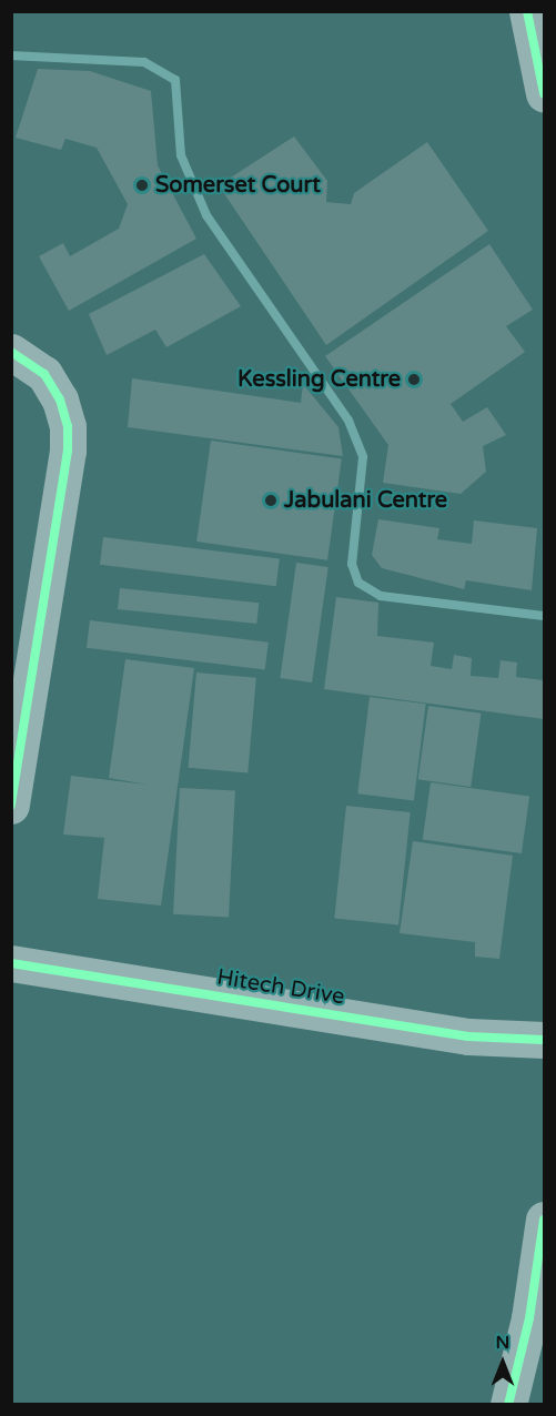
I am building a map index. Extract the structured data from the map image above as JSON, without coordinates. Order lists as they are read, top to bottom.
{
  "streets": {
    "street": ["Hitech Drive"]
  },
  "places": ["Somerset Court", "Kessling Centre", "Jabulani Centre"],
  "north": "top"
}
